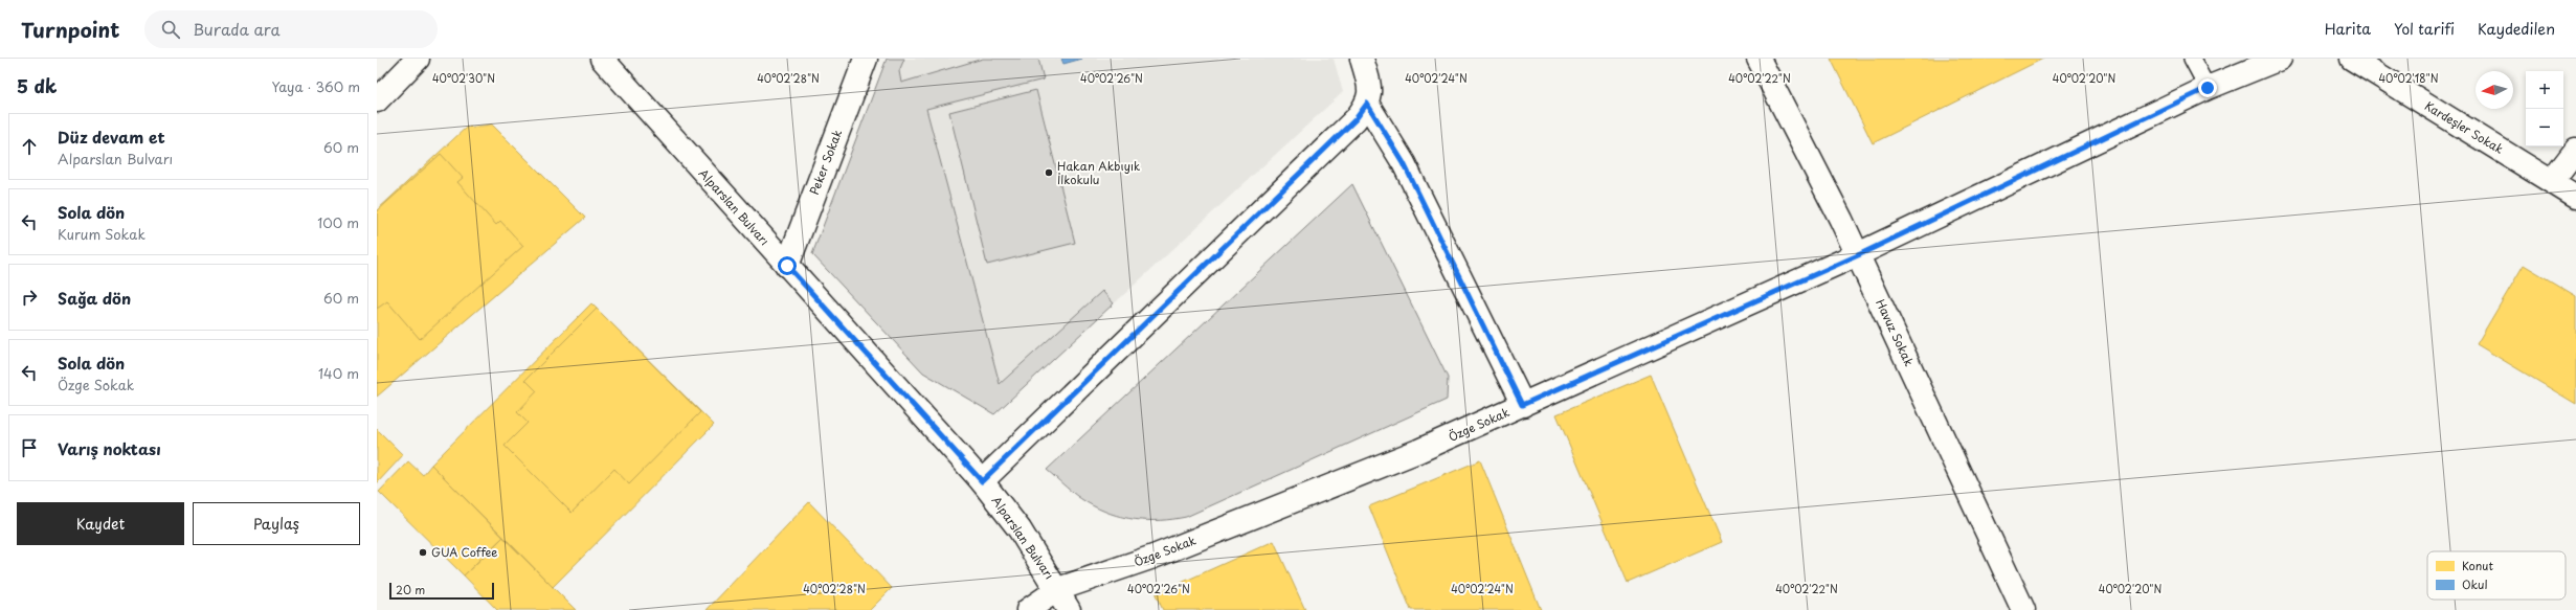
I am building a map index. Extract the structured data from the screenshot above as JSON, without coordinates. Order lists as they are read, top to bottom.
{
  "streets": {
    "street": [
      "Kardeşler Sokak",
      "Peker Sokak",
      "Alparslan Bulvarı",
      "Havuz Sokak",
      "Özge Sokak"
    ]
  },
  "crossings": [
    ["Peker Sokak", "Alparslan Bulvarı"],
    ["Alparslan Bulvarı", "Özge Sokak"],
    ["Havuz Sokak", "Özge Sokak"]
  ],
  "places": ["Hakan Akbıyık İlkokulu", "GUA Coffee"],
  "legend": ["Konut", "Okul"],
  "scale_bar": "20 m",
  "north": "left",
  "page": {
    "header": "Turnpoint",
    "search": "Burada ara",
    "nav": ["Harita", "Yol tarifi", "Kaydedilen"],
    "heading": ["5 dk", "Yaya · 360 m"],
    "map_buttons": ["+", "−"],
    "list": [
      ["Düz devam et", "Alparslan Bulvarı", "60 m"],
      ["Sola dön", "Kurum Sokak", "100 m"],
      ["Sağa dön", "60 m"],
      ["Sola dön", "Özge Sokak", "140 m"],
      "Varış noktası"
    ],
    "buttons": ["Kaydet", "Paylaş"],
    "scale": "20 m"
  },
  "coordinates": [
    "40°02'30\"N",
    "40°02'28\"N",
    "40°02'26\"N",
    "40°02'24\"N",
    "40°02'22\"N",
    "40°02'20\"N",
    "40°02'18\"N"
  ]
}
